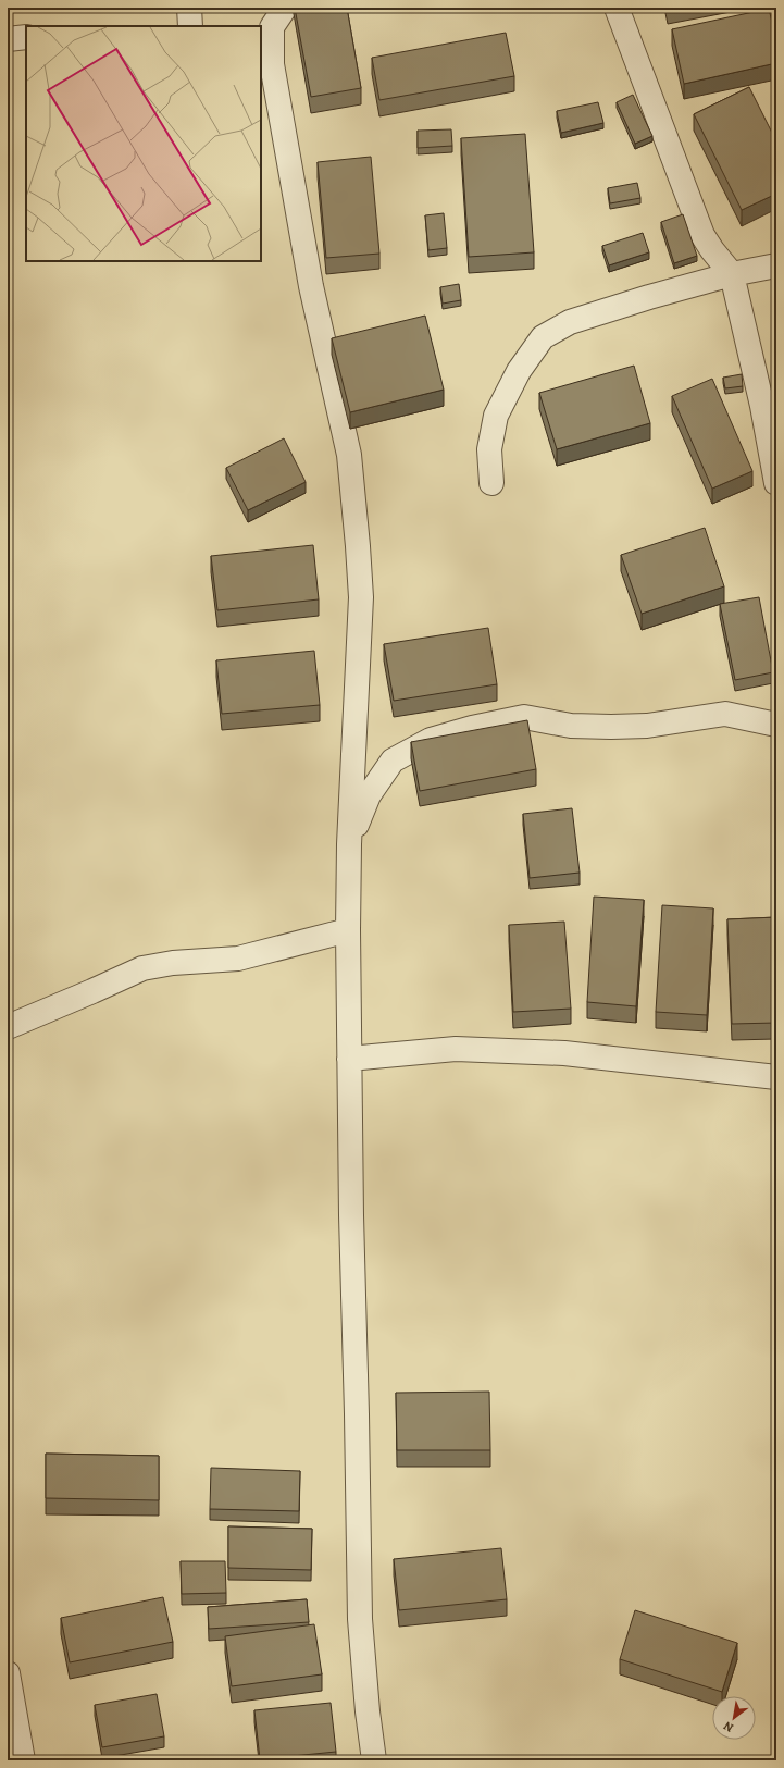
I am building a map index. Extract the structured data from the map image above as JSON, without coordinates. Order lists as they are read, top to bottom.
{
  "north": "bottom left"
}
